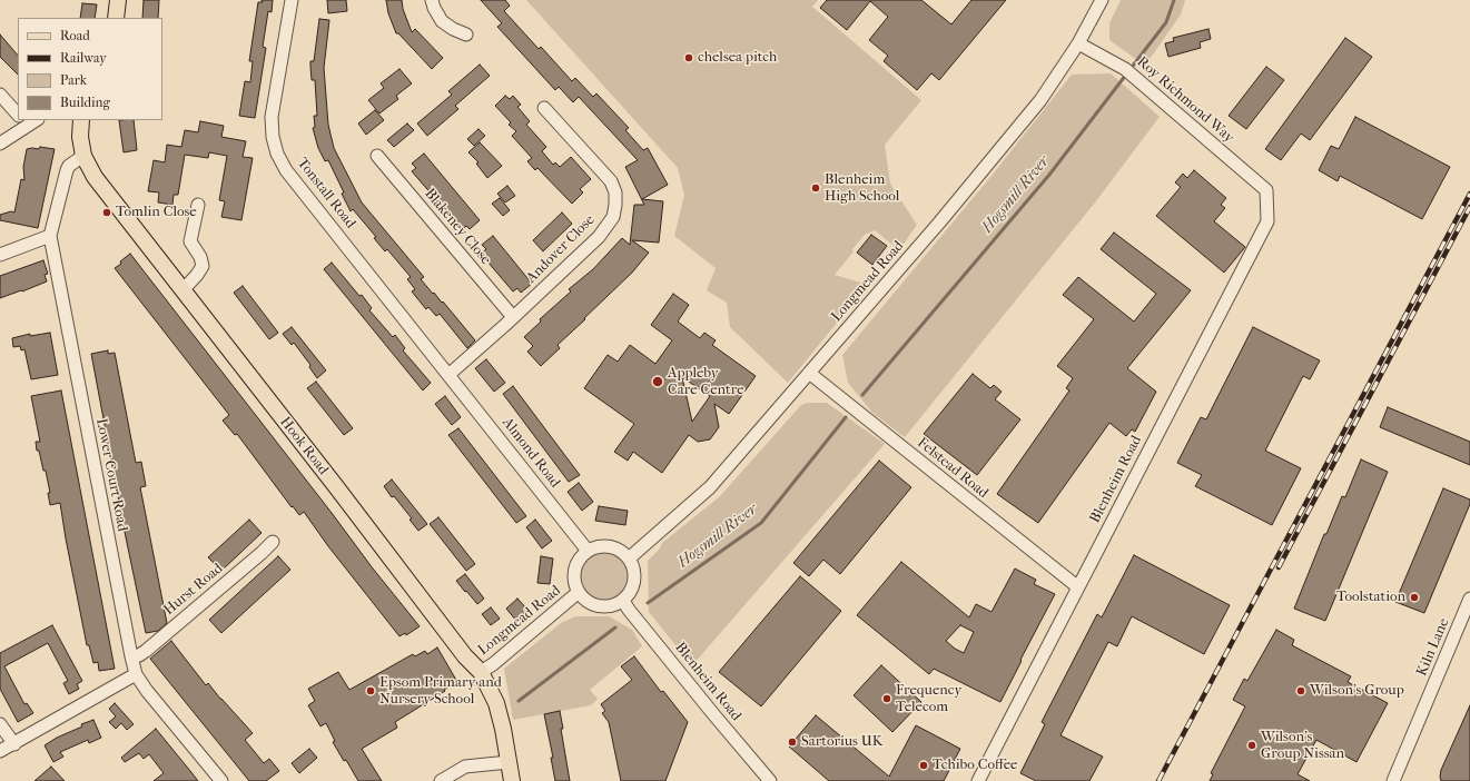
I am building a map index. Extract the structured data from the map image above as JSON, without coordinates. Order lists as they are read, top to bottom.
{
  "streets": {
    "main road": ["Hook Road"],
    "street": [
      "Roy Richmond Way",
      "Tonstall Road",
      "Blakeney Close",
      "Andover Close",
      "Longmead Road",
      "Almond Road",
      "Felstead Road",
      "Lower Court Road",
      "Blenheim Road",
      "Hurst Road",
      "Kiln Lane"
    ]
  },
  "crossings": [
    ["Roy Richmond Way", "Longmead Road"],
    ["Roy Richmond Way", "Blenheim Road"],
    ["Tonstall Road", "Andover Close"],
    ["Tonstall Road", "Almond Road"],
    ["Blakeney Close", "Andover Close"],
    ["Andover Close", "Almond Road"],
    ["Longmead Road", "Hook Road"],
    ["Longmead Road", "Almond Road"],
    ["Longmead Road", "Felstead Road"],
    ["Longmead Road", "Blenheim Road"],
    ["Hook Road", "Lower Court Road"],
    ["Almond Road", "Blenheim Road"],
    ["Felstead Road", "Blenheim Road"],
    ["Lower Court Road", "Hurst Road"]
  ],
  "water": ["Hogsmill River"],
  "places": [
    "chelsea pitch",
    "Blenheim High School",
    "Tomlin Close",
    "Appleby Care Centre",
    "Toolstation",
    "Epsom Primary and Nursery School",
    "Wilson's Group",
    "Frequency Telecom",
    "Sartorius UK",
    "Wilson's Group Nissan",
    "Tchibo Coffee"
  ],
  "legend": [
    "Road",
    "Railway",
    "Park",
    "Building"
  ]
}
